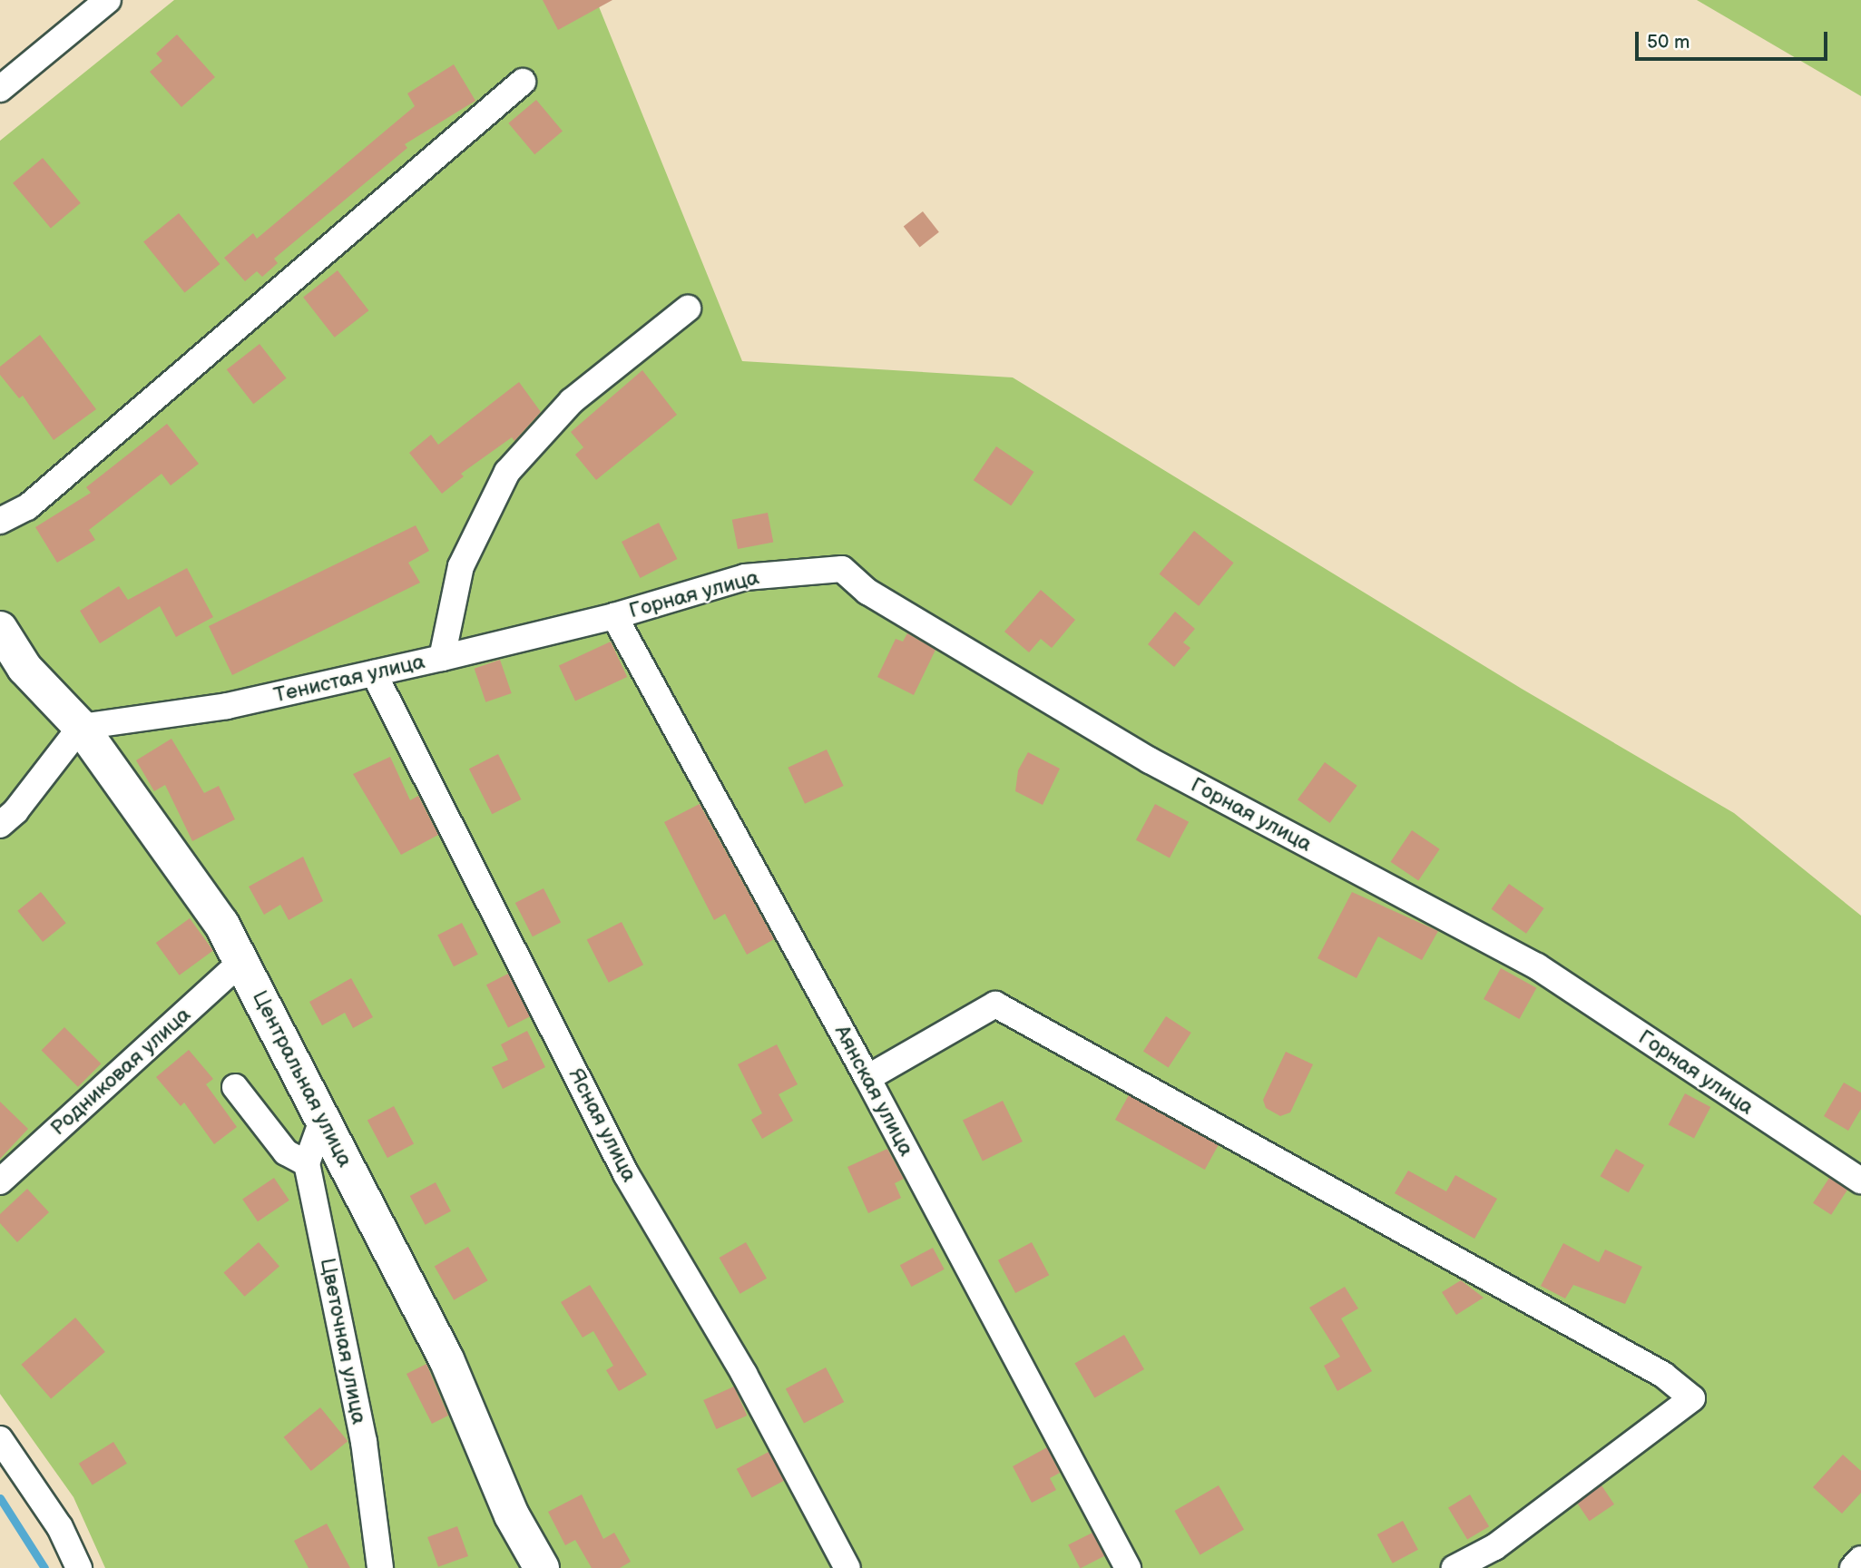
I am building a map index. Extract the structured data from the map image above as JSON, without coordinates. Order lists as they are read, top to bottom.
{
  "streets": {
    "main road": ["Центральная улица"],
    "street": [
      "Горная улица",
      "Тенистая улица",
      "Родниковая улица",
      "Аянская улица",
      "Ясная улица",
      "Цветочная улица"
    ]
  },
  "crossings": [
    ["Горная улица", "Тенистая улица"],
    ["Горная улица", "Аянская улица"],
    ["Тенистая улица", "Центральная улица"],
    ["Тенистая улица", "Аянская улица"],
    ["Тенистая улица", "Ясная улица"],
    ["Родниковая улица", "Центральная улица"]
  ],
  "scale_bar": "50 m"
}
